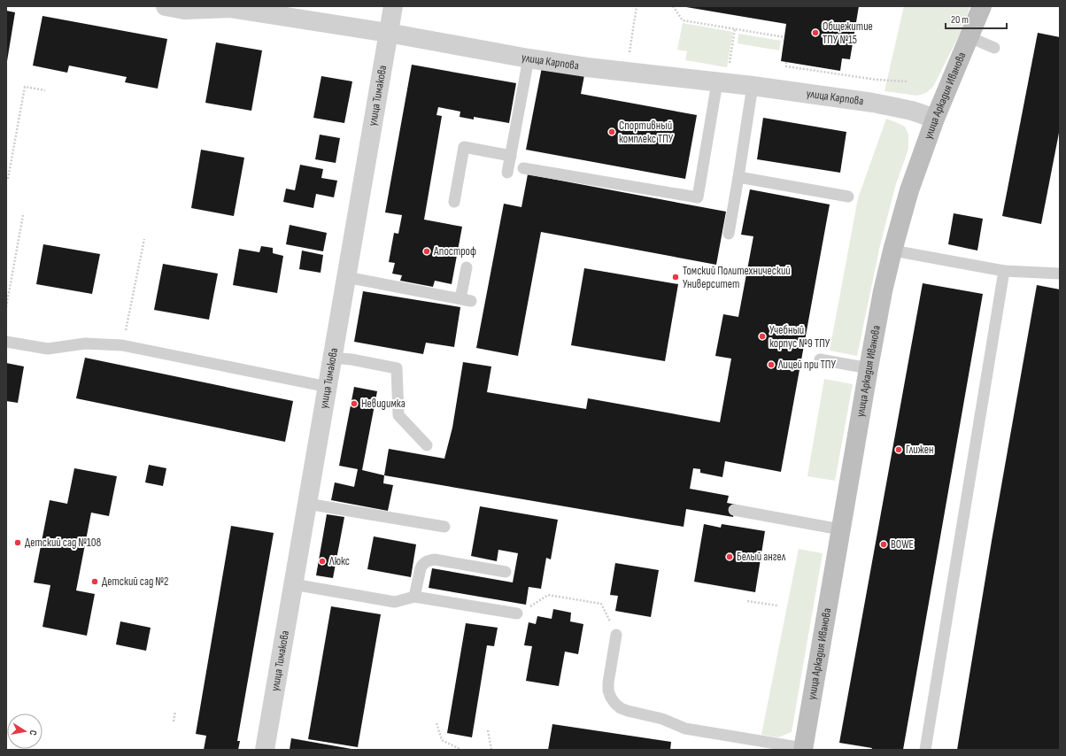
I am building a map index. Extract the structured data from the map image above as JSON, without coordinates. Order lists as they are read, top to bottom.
{
  "streets": {
    "street": ["улица Карпова", "улица Тимакова", "улица Аркадия Иванова"]
  },
  "crossings": [
    ["улица Карпова", "улица Тимакова"],
    ["улица Карпова", "улица Аркадия Иванова"]
  ],
  "places": [
    "Общежитие ТПУ №15",
    "Спортивный комплекс ТПУ",
    "Апостроф",
    "Томский Политехнический Университет",
    "Учебный корпус №9 ТПУ",
    "Лицей при ТПУ",
    "Невидимка",
    "Глижен",
    "Детский сад №108",
    "BOWE",
    "Белый ангел",
    "Люкс",
    "Детский сад №2"
  ],
  "scale_bar": "20 m",
  "north": "right"
}
